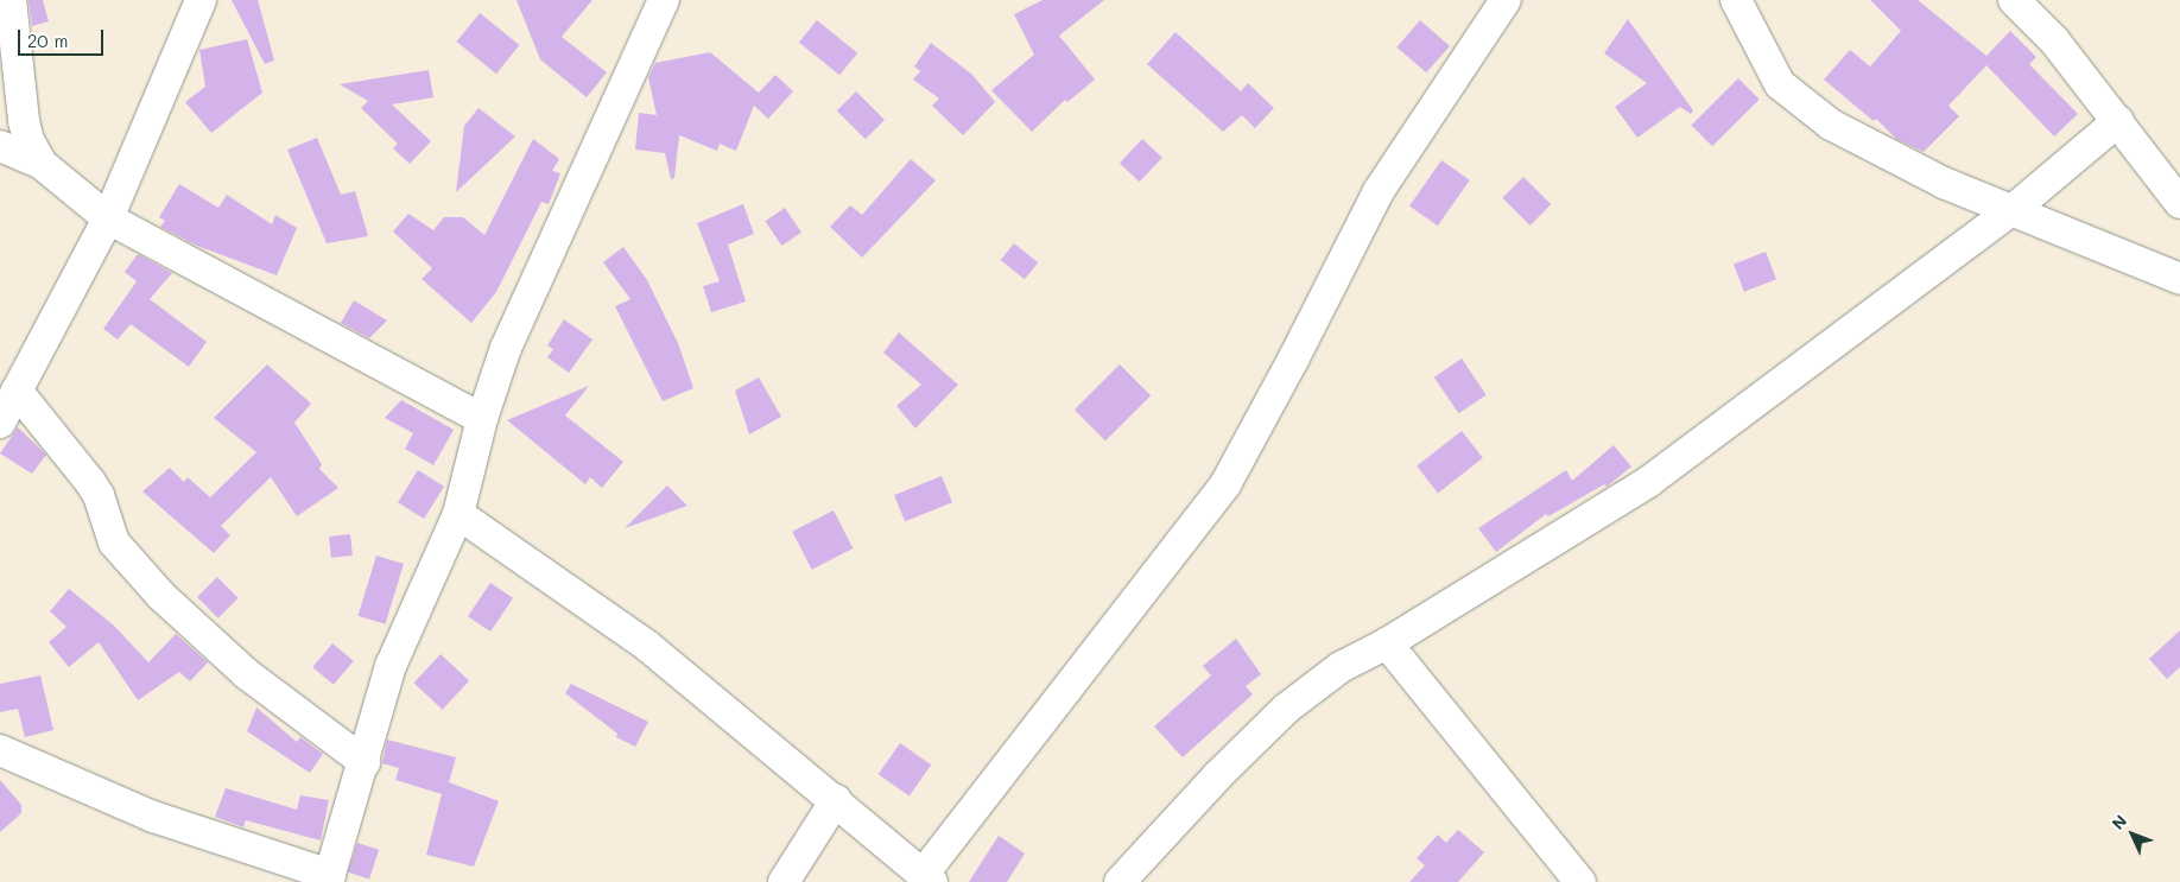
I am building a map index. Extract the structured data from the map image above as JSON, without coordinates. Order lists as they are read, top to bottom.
{
  "scale_bar": "20 m",
  "north": "top left"
}
